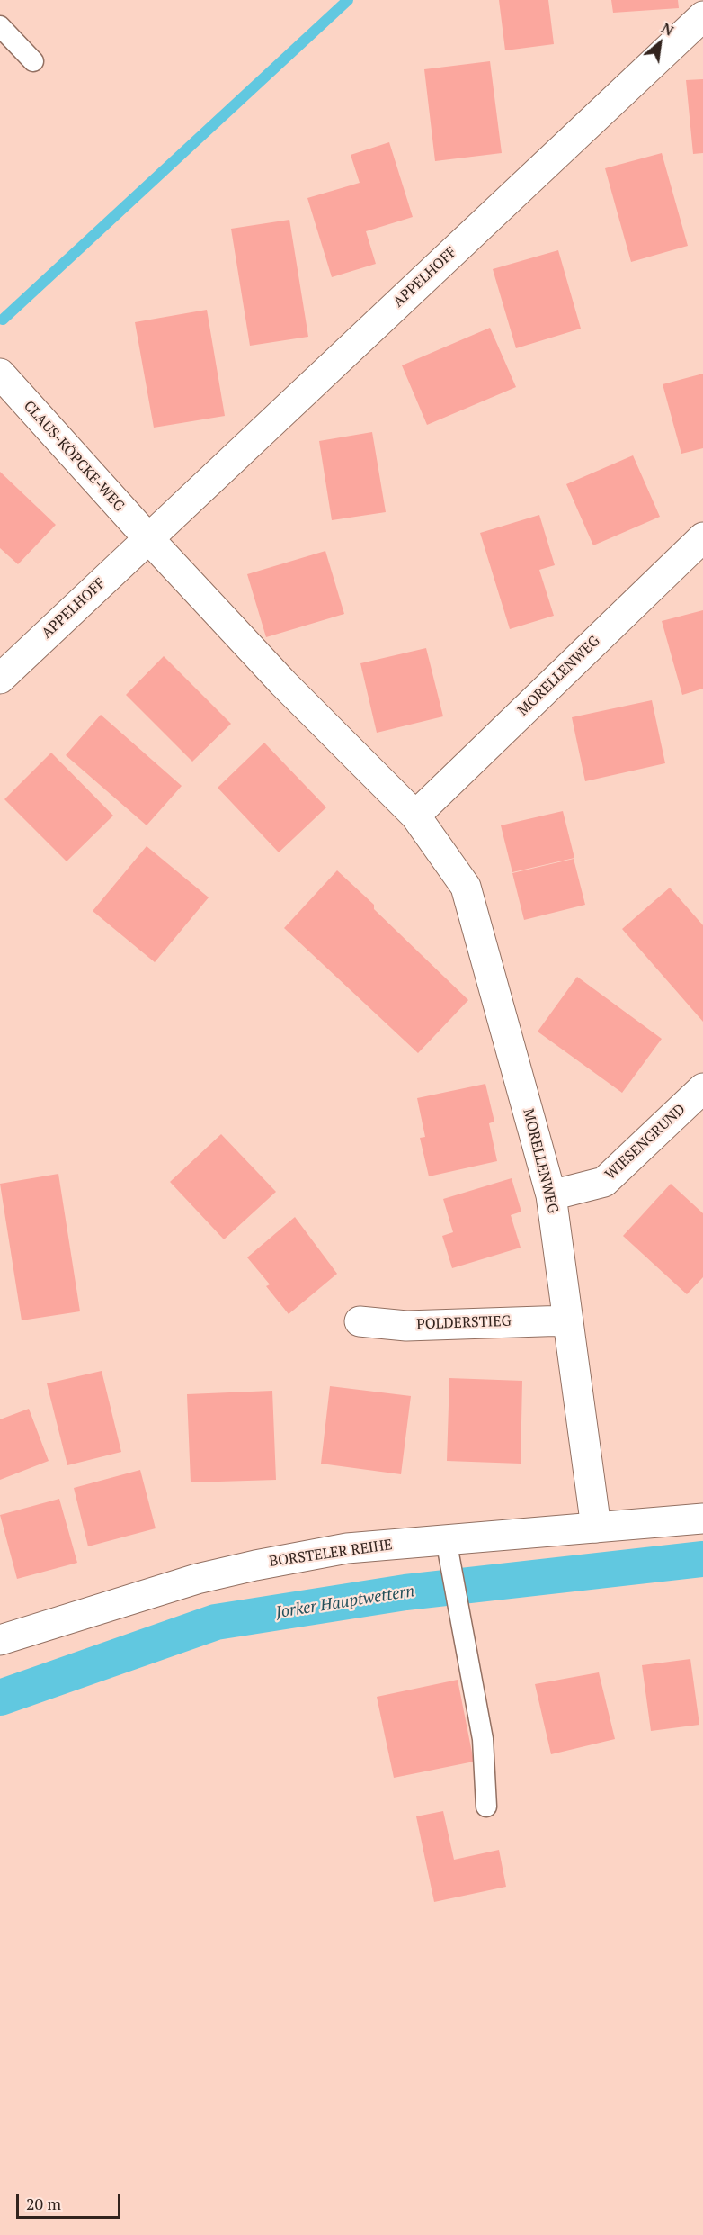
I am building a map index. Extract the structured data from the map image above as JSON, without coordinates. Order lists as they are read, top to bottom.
{
  "streets": {
    "street": [
      "APPELHOFF",
      "CLAUS-KÖPCKE-WEG",
      "MORELLENWEG",
      "WIESENGRUND",
      "POLDERSTIEG",
      "BORSTELER REIHE"
    ]
  },
  "crossings": [
    ["APPELHOFF", "CLAUS-KÖPCKE-WEG"],
    ["APPELHOFF", "MORELLENWEG"],
    ["CLAUS-KÖPCKE-WEG", "MORELLENWEG"],
    ["MORELLENWEG", "WIESENGRUND"],
    ["MORELLENWEG", "POLDERSTIEG"],
    ["MORELLENWEG", "BORSTELER REIHE"]
  ],
  "water": ["Jorker Hauptwettern"],
  "scale_bar": "20 m",
  "north": "top right"
}
